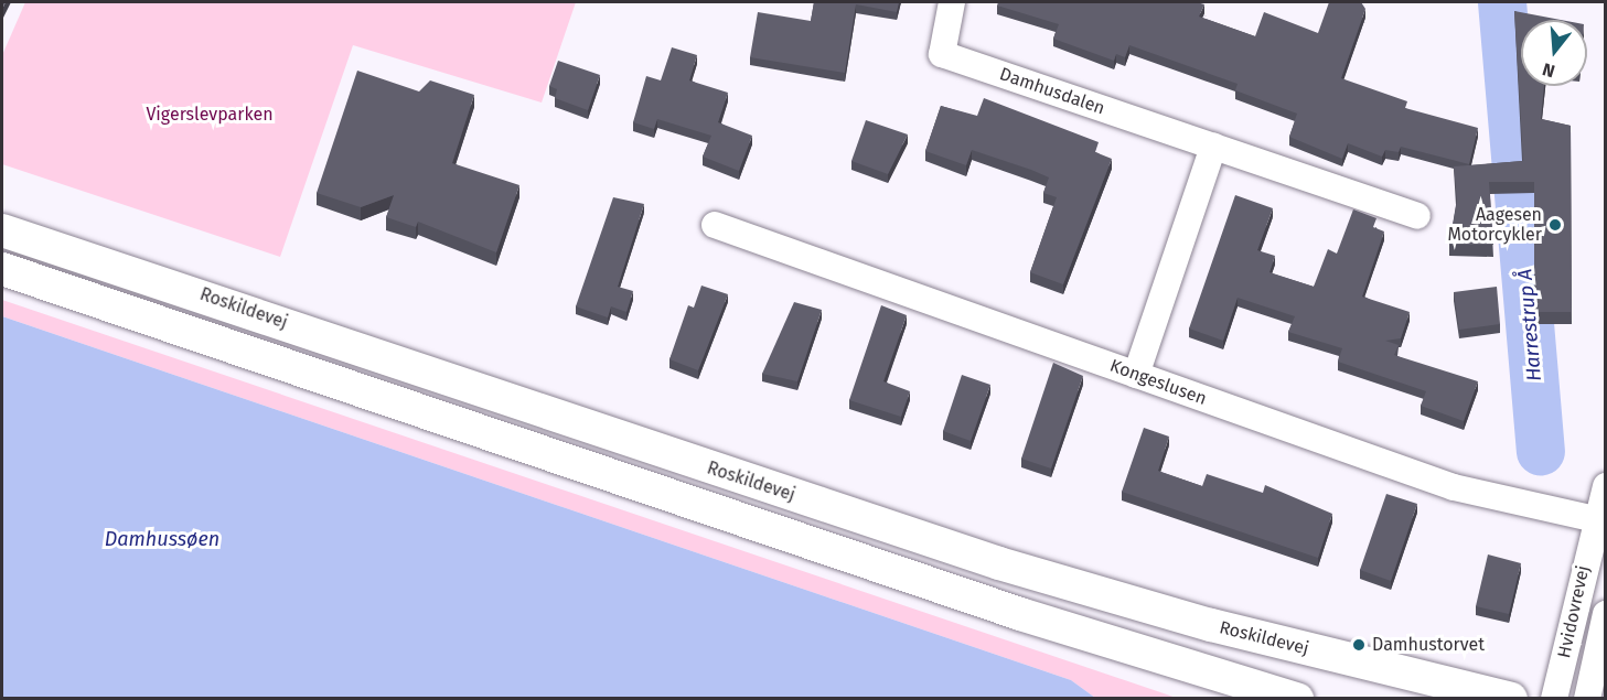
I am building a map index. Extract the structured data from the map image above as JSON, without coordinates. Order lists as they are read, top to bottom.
{
  "streets": {
    "main road": ["Roskildevej"],
    "street": ["Damhusdalen", "Kongeslusen", "Hvidovrevej"]
  },
  "crossings": [
    ["Kongeslusen", "Hvidovrevej"]
  ],
  "water": ["Harrestrup Å", "Damhussøen"],
  "parks": ["Vigerslevparken"],
  "places": ["Aagesen Motorcykler", "Damhustorvet"],
  "north": "bottom"
}
